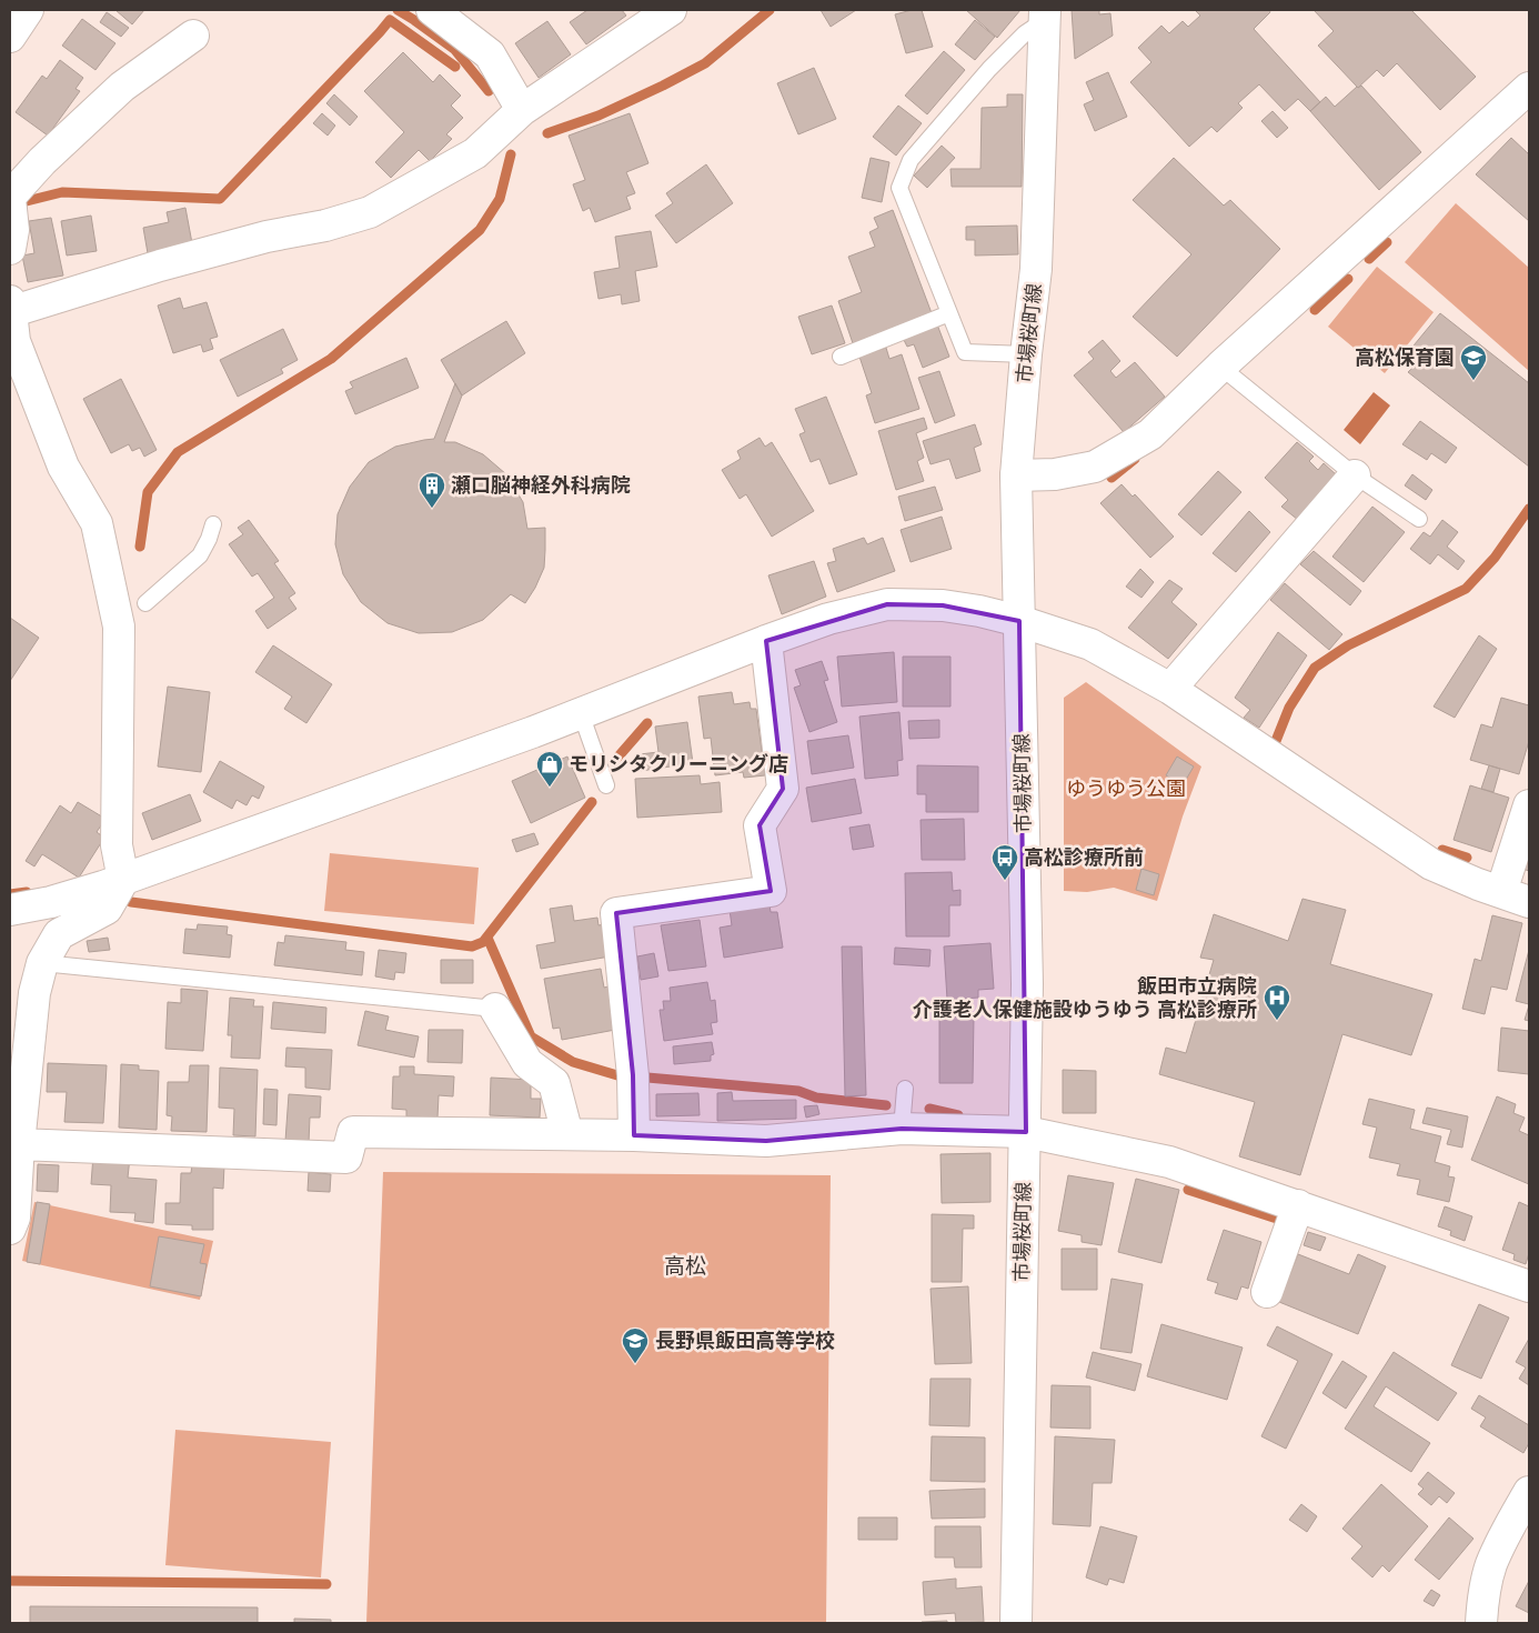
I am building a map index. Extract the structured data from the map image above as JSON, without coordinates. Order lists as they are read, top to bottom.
{
  "streets": {
    "street": ["市場桜町線"]
  },
  "districts": ["高松"],
  "parks": ["ゆうゆう公園"],
  "places": {
    "school or university": ["高松保育園", "長野県飯田高等学校"],
    "building": ["瀬口脳神経外科病院"],
    "shop": ["モリシタクリーニング店"],
    "bus stop": ["高松診療所前"],
    "hospital": ["飯田市立病院 介護老人保健施設ゆうゆう 高松診療所"]
  }
}
